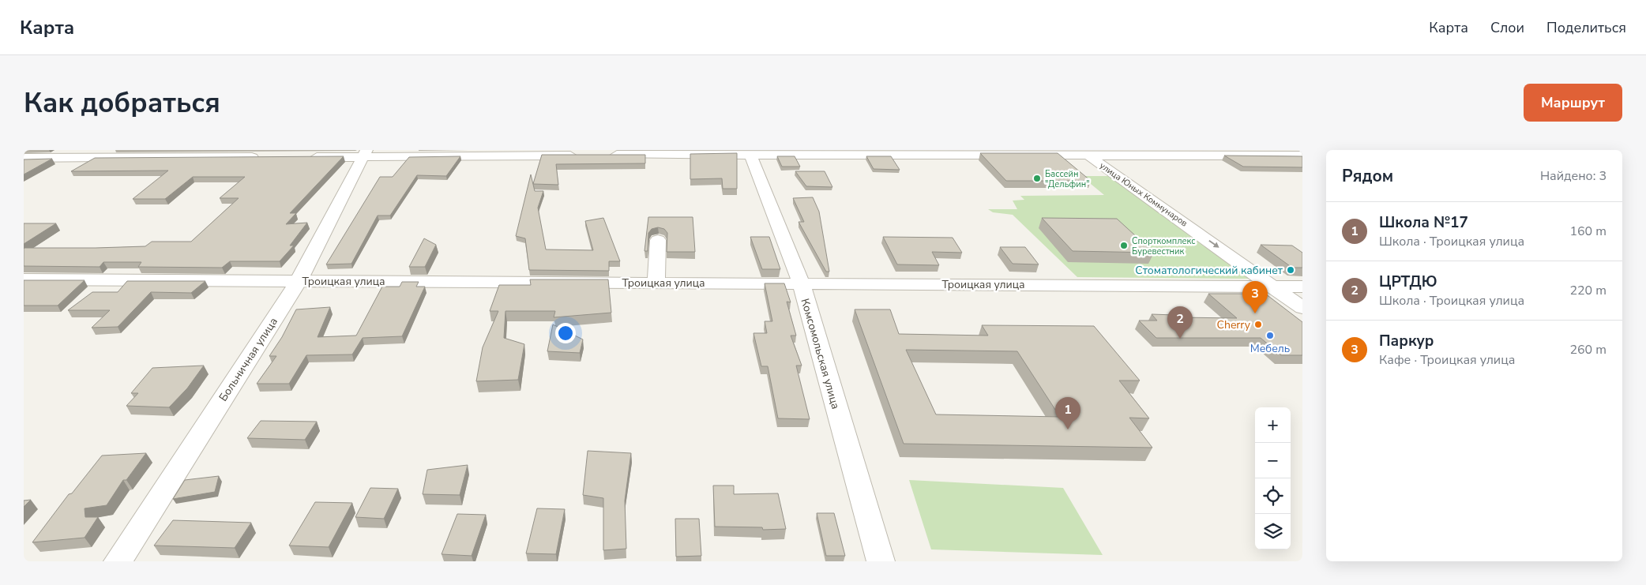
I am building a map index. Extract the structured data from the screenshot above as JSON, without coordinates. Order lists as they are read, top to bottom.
{
  "streets": {
    "street": [
      "улица Юных Коммунаров",
      "Троицкая улица",
      "Комсомольская улица",
      "Больничная улица"
    ]
  },
  "crossings": [
    ["улица Юных Коммунаров", "Троицкая улица"],
    ["Троицкая улица", "Комсомольская улица"],
    ["Троицкая улица", "Больничная улица"]
  ],
  "one_way": ["улица Юных Коммунаров"],
  "places": [
    "Бассейн \"Дельфин\"",
    "Cпорткомплекс Буревестник",
    "Стоматологический кабинет",
    "Cherry",
    "Мебель"
  ],
  "page": {
    "header": "Карта",
    "nav": ["Карта", "Слои", "Поделиться"],
    "buttons": "Маршрут",
    "title": "Как добраться",
    "heading": ["Рядом", "Найдено: 3"],
    "list": [
      {
        "mark": "1",
        "name": "Школа №17",
        "note": "Школа · Троицкая улица",
        "value": "160 m"
      },
      {
        "mark": "2",
        "name": "ЦРТДЮ",
        "note": "Школа · Троицкая улица",
        "value": "220 m"
      },
      {
        "mark": "3",
        "name": "Паркур",
        "note": "Кафе · Троицкая улица",
        "value": "260 m"
      }
    ],
    "pins": ["3", "2", "1"],
    "map_buttons": ["+", "−"]
  }
}
